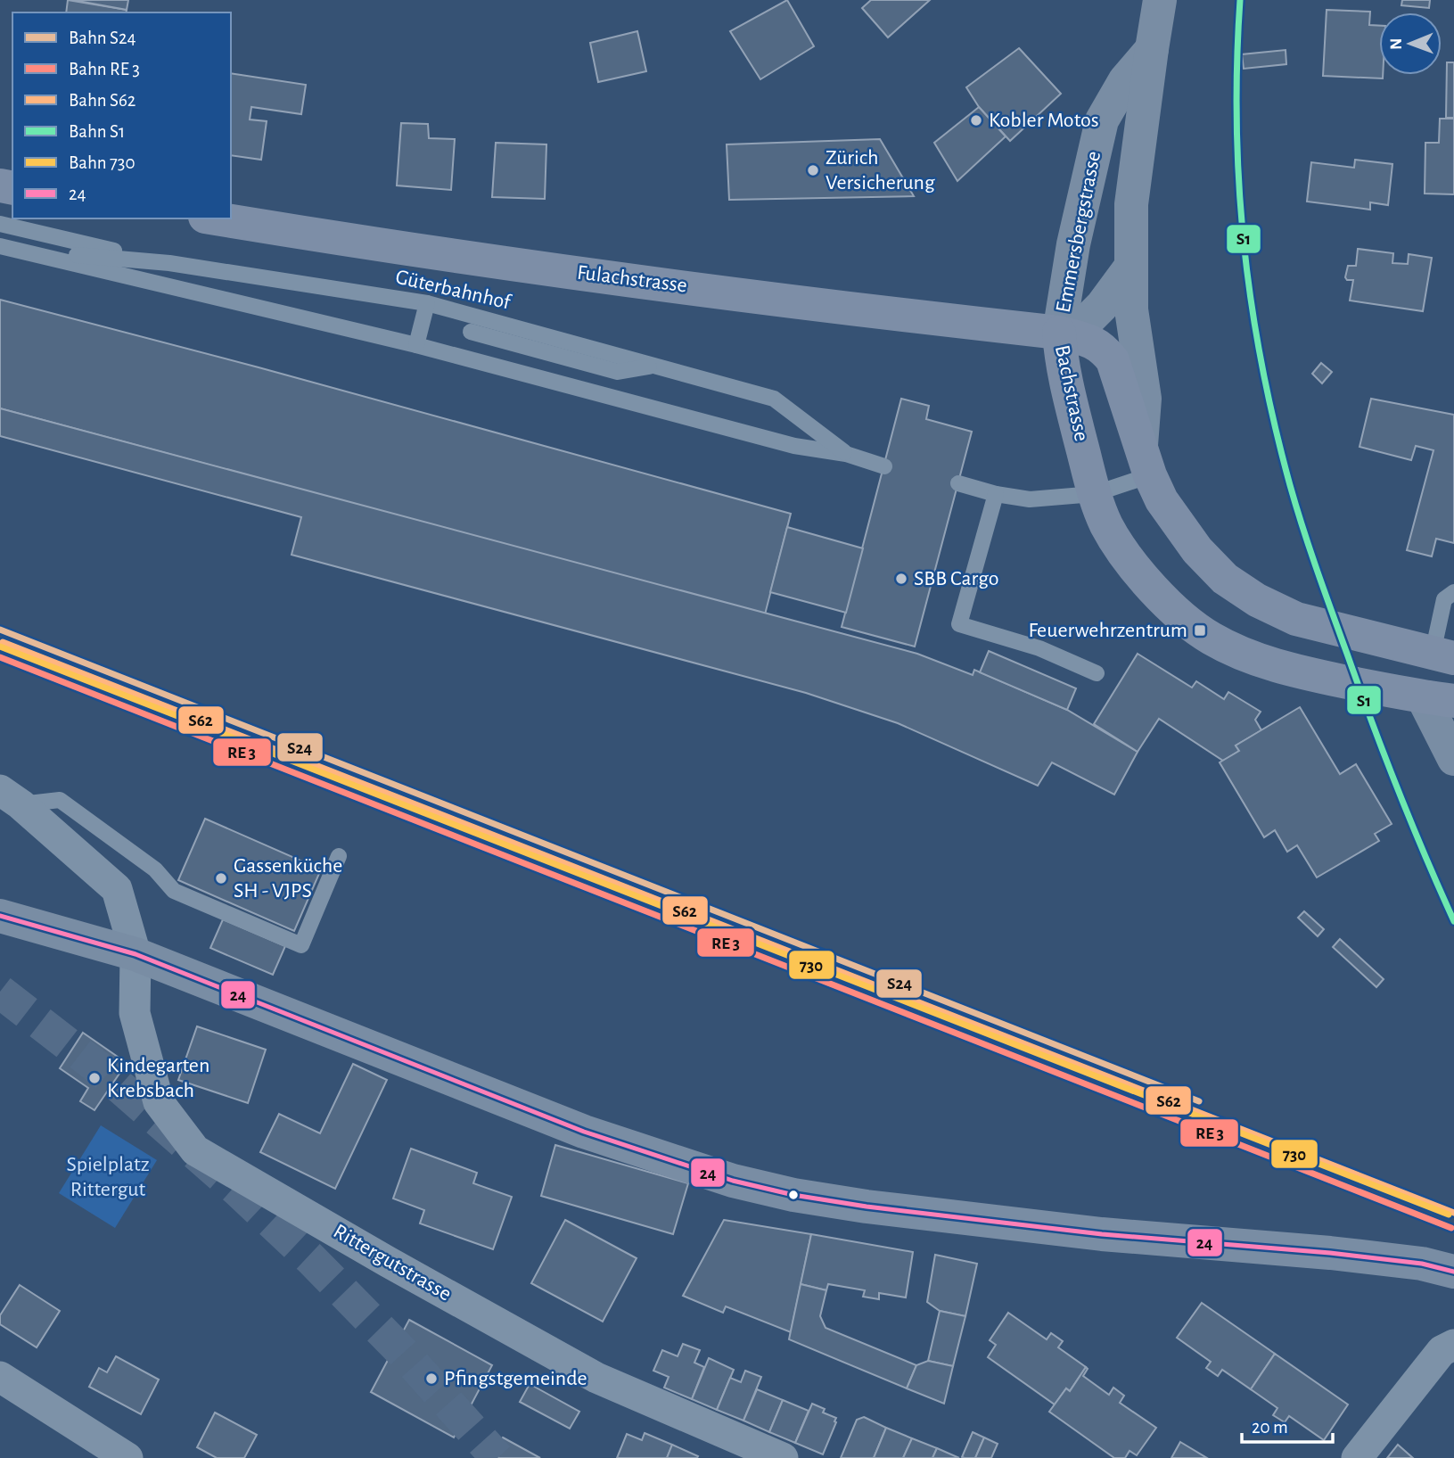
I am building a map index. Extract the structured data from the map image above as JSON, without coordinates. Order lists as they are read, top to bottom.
{
  "streets": {
    "main road": ["Fulachstrasse", "Bachstrasse"],
    "street": ["Emmersbergstrasse", "Rittergutstrasse"],
    "lane": ["Güterbahnhof"]
  },
  "crossings": [
    ["Emmersbergstrasse", "Fulachstrasse"],
    ["Emmersbergstrasse", "Bachstrasse"],
    ["Fulachstrasse", "Bachstrasse"]
  ],
  "parks": ["Spielplatz Rittergut"],
  "places": {
    "other": [
      "Kobler Motos",
      "Zürich Versicherung",
      "SBB Cargo",
      "Gassenküche SH - VJPS",
      "Kindegarten Krebsbach",
      "Pfingstgemeinde"
    ],
    "transit": ["Feuerwehrzentrum"]
  },
  "lines": [
    "rail line S1",
    "rail line S24",
    "rail line S62",
    "rail line 730",
    "transit line 24"
  ],
  "legend": [
    "Bahn S24",
    "Bahn RE 3",
    "Bahn S62",
    "Bahn S1",
    "Bahn 730",
    "24"
  ],
  "scale_bar": "20 m",
  "north": "left"
}
